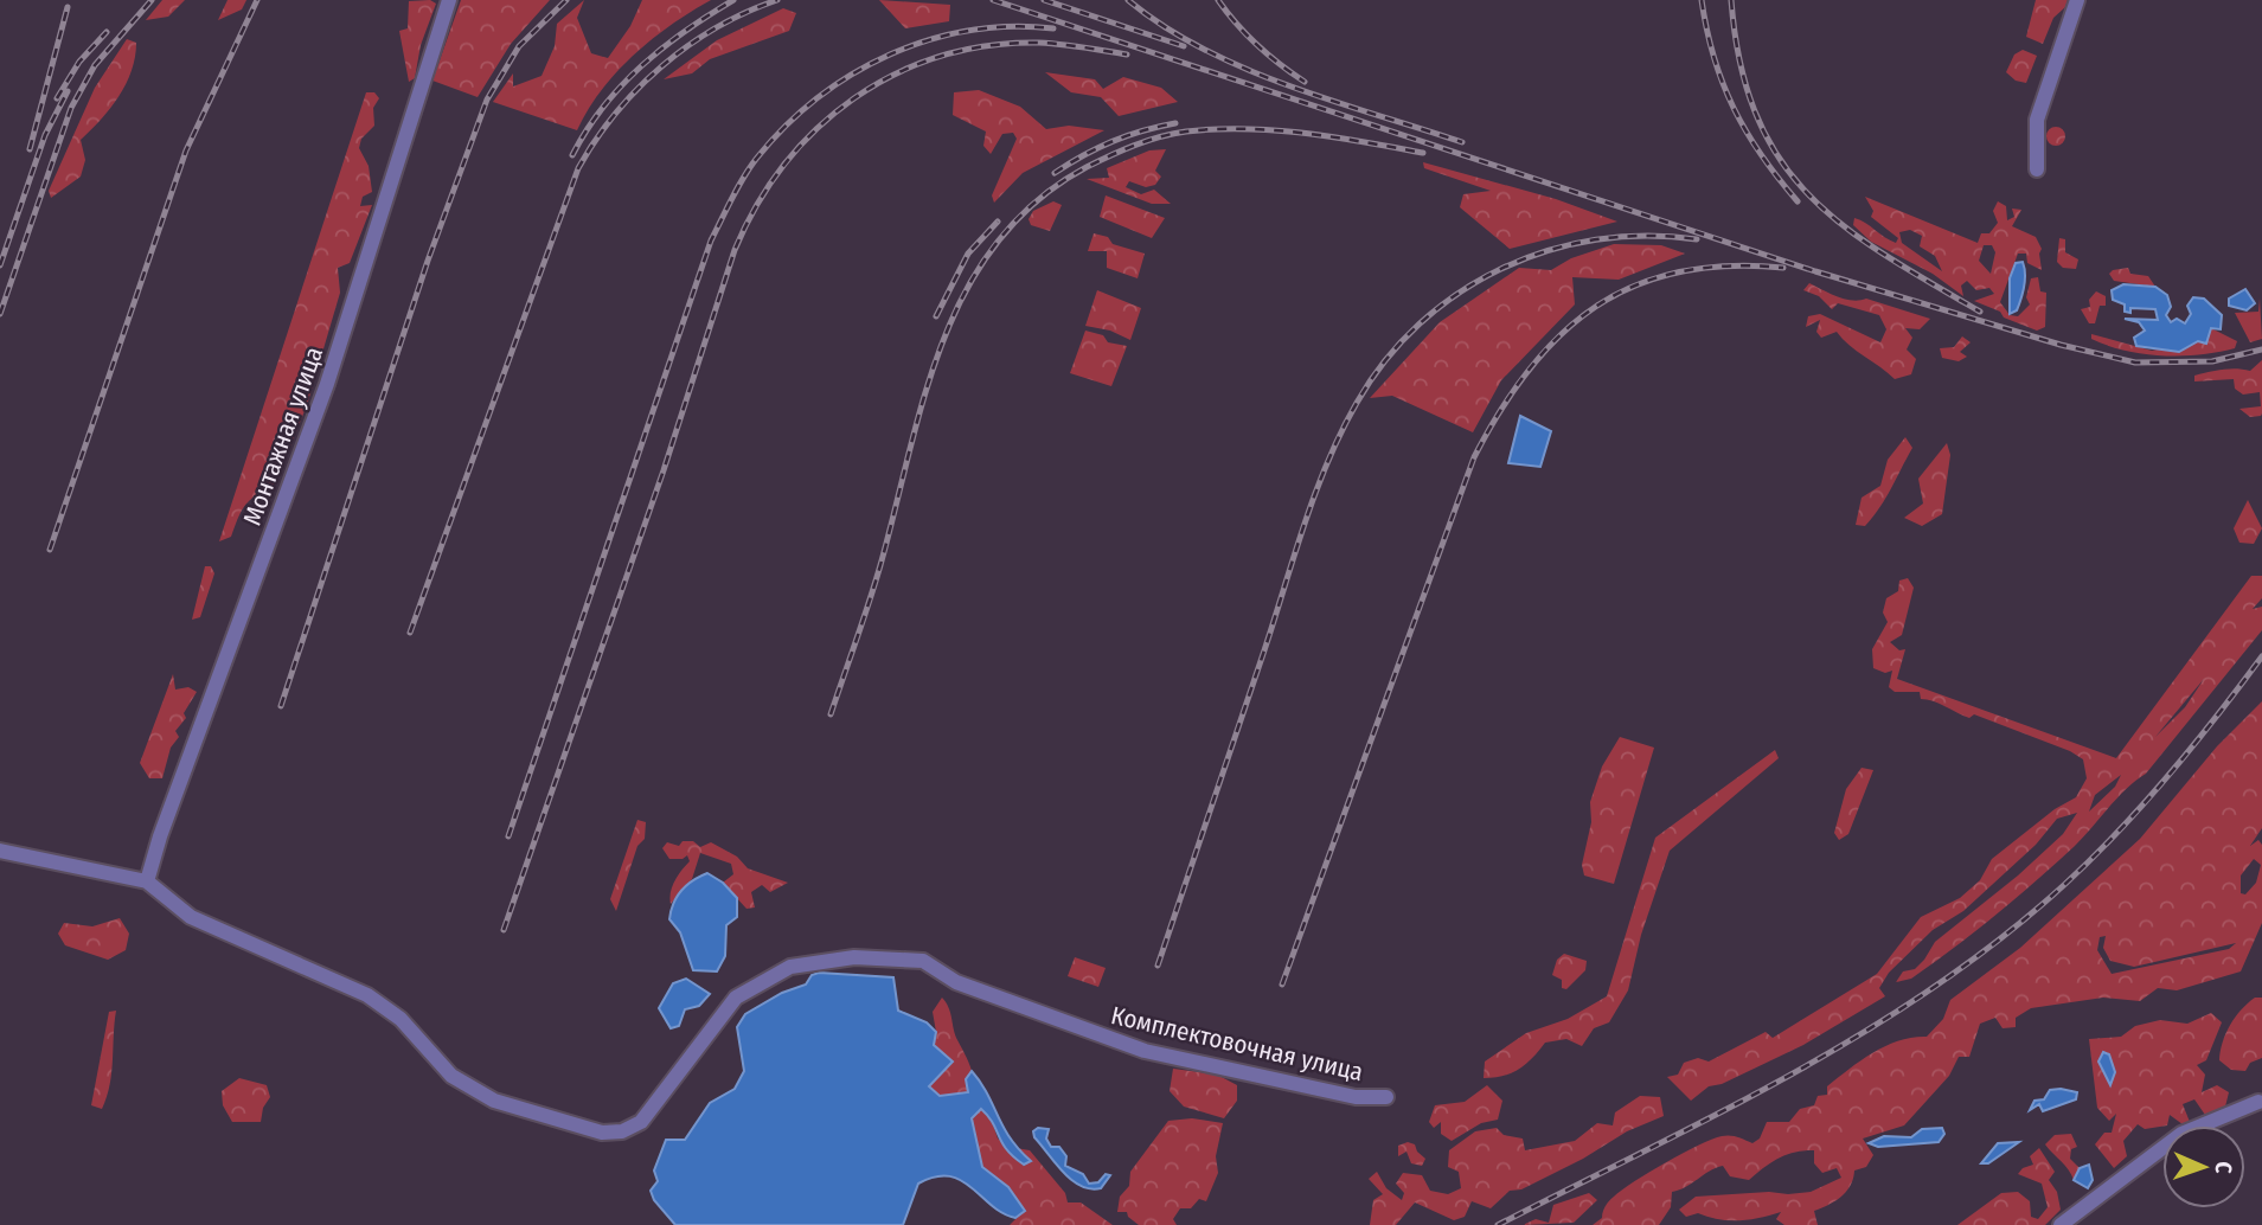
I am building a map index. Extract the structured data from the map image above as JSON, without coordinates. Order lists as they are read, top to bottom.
{
  "streets": {
    "street": ["Монтажная улица", "Комплектовочная улица"]
  },
  "crossings": [
    ["Монтажная улица", "Комплектовочная улица"]
  ],
  "north": "right"
}
